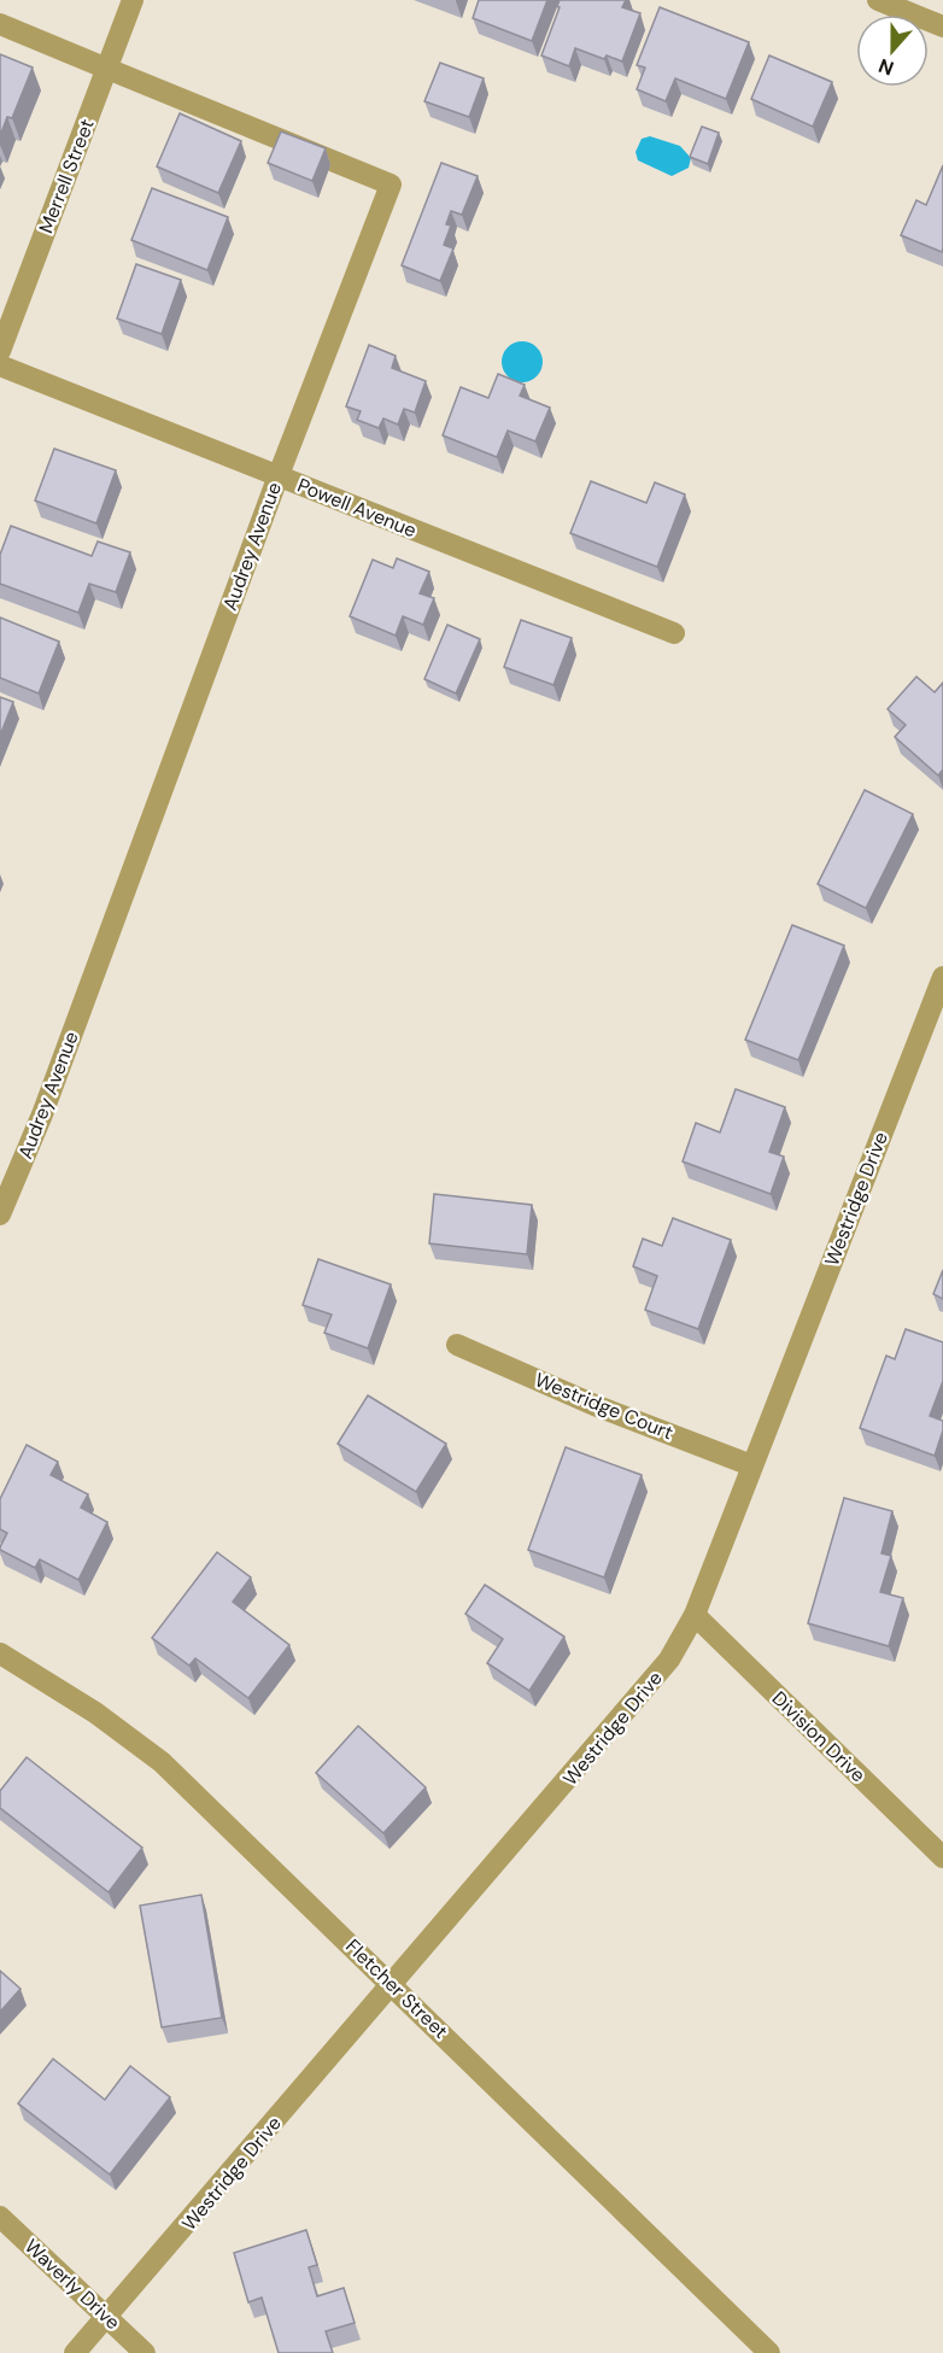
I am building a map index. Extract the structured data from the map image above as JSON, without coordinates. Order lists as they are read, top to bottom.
{
  "streets": {
    "street": [
      "Merrell Street",
      "Powell Avenue",
      "Audrey Avenue",
      "Westridge Drive",
      "Westridge Court",
      "Division Drive",
      "Fletcher Street",
      "Waverly Drive"
    ]
  },
  "crossings": [
    ["Merrell Street", "Audrey Avenue"],
    ["Powell Avenue", "Audrey Avenue"],
    ["Westridge Drive", "Westridge Court"],
    ["Westridge Drive", "Division Drive"],
    ["Westridge Drive", "Fletcher Street"],
    ["Westridge Drive", "Waverly Drive"]
  ],
  "north": "bottom"
}
